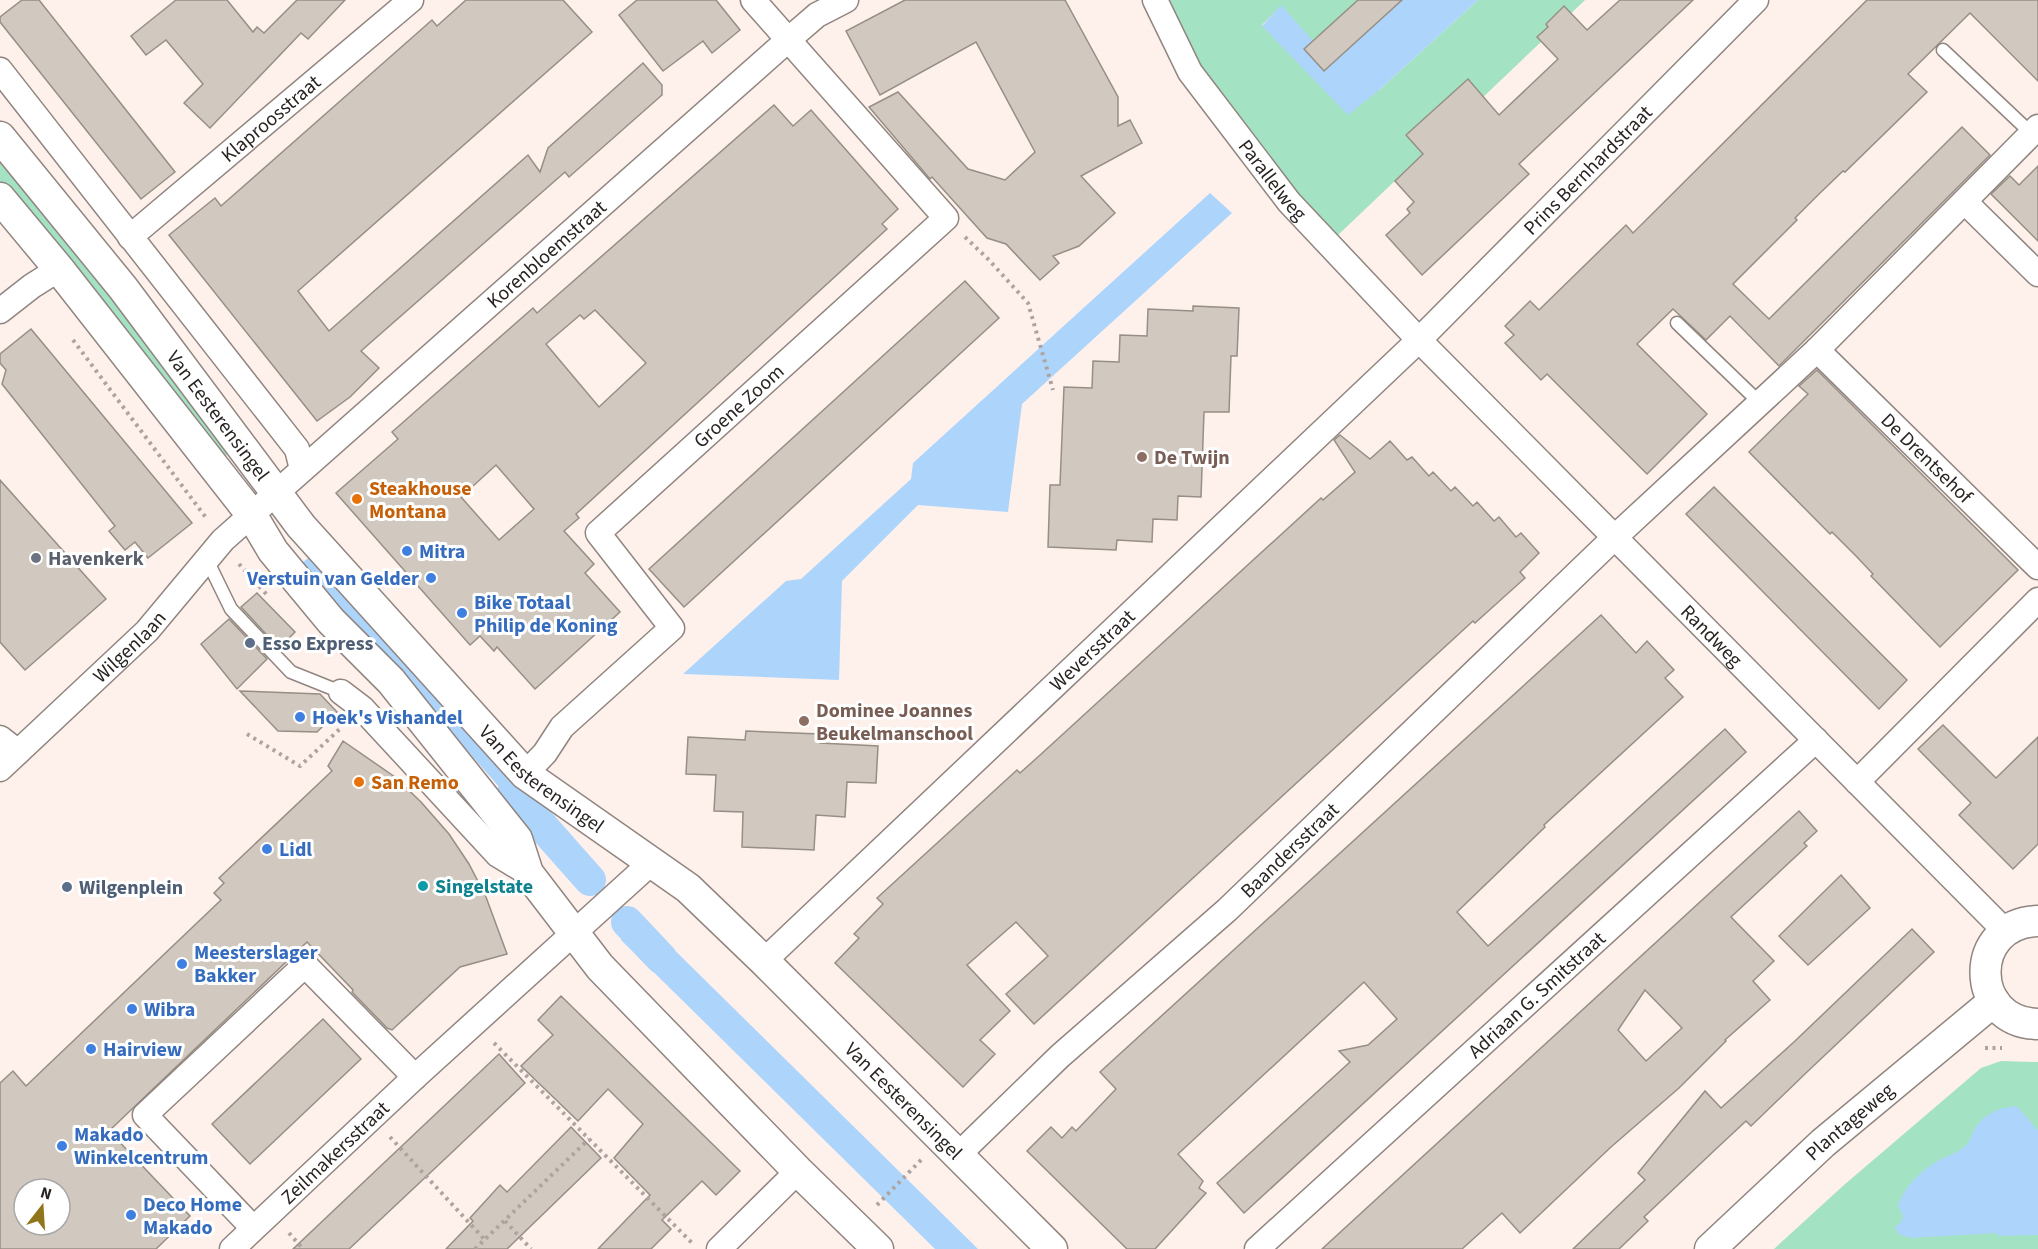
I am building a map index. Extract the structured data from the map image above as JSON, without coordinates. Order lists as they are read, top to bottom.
{
  "streets": {
    "street": [
      "Klaproosstraat",
      "Prins Bernhardstraat",
      "Parallelweg",
      "Korenbloemstraat",
      "Groene Zoom",
      "Van Eesterensingel",
      "De Drentsehof",
      "Randweg",
      "Wilgenlaan",
      "Weversstraat",
      "Baandersstraat",
      "Adriaan G. Smitstraat",
      "Plantageweg",
      "Zeilmakersstraat"
    ]
  },
  "crossings": [
    ["Klaproosstraat", "Van Eesterensingel"],
    ["Prins Bernhardstraat", "Parallelweg"],
    ["Prins Bernhardstraat", "Randweg"],
    ["Prins Bernhardstraat", "Weversstraat"],
    ["Parallelweg", "Randweg"],
    ["Parallelweg", "Weversstraat"],
    ["Korenbloemstraat", "Van Eesterensingel"],
    ["Korenbloemstraat", "Wilgenlaan"],
    ["Groene Zoom", "Van Eesterensingel"],
    ["Van Eesterensingel", "Wilgenlaan"],
    ["Van Eesterensingel", "Weversstraat"],
    ["Van Eesterensingel", "Baandersstraat"],
    ["Van Eesterensingel", "Zeilmakersstraat"],
    ["Randweg", "Weversstraat"],
    ["Randweg", "Baandersstraat"],
    ["Randweg", "Adriaan G. Smitstraat"]
  ],
  "places": [
    "De Twijn",
    "Steakhouse Montana",
    "Mitra",
    "Havenkerk",
    "Verstuin van Gelder",
    "Bike Totaal Philip de Koning",
    "Esso Express",
    "Hoek's Vishandel",
    "Dominee Joannes Beukelmanschool",
    "San Remo",
    "Lidl",
    "Singelstate",
    "Wilgenplein",
    "Meesterslager Bakker",
    "Wibra",
    "Hairview",
    "Makado Winkelcentrum",
    "Deco Home Makado"
  ],
  "north": "top"
}
